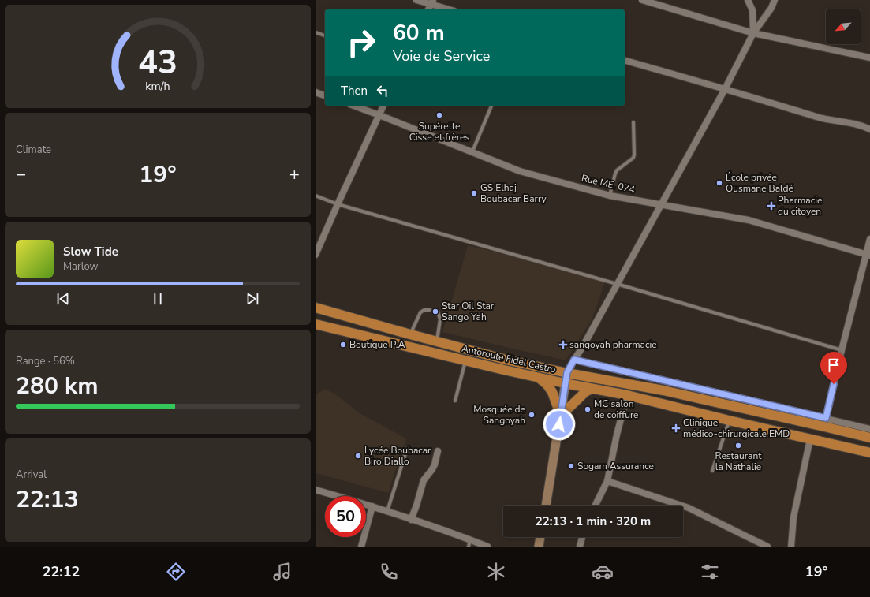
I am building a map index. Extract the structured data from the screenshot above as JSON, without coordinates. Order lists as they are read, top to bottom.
{
  "streets": {
    "highway": ["Autoroute Fidel Castro"],
    "street": ["Rue ME. 074"]
  },
  "places": {
    "other": [
      "Supérette Cisse et frères",
      "École privée Ousmane Baldé",
      "GS Elhaj Boubacar Barry",
      "Star Oil Star Sango Yah",
      "Boutique P.A",
      "MC salon de coiffure",
      "Mosquée de Sangoyah",
      "Restaurant la Nathalie",
      "Lycée Boubacar Biro Diallo",
      "Sogam Assurance"
    ],
    "health": ["Pharmacie du citoyen", "sangoyah pharmacie", "Clinique médico-chirurgicale EMD"]
  },
  "north": "bottom left",
  "page": {
    "turn": ["60 m", "Voie de Service"],
    "then": "Then",
    "tile": [
      "Climate",
      ["Range · 56%", "280 km"],
      ["Arrival", "22:13"]
    ],
    "heat": ["−", "19°", "+"],
    "song": ["Slow Tide", "Marlow"],
    "limit": "50",
    "trip": "22:13 · 1 min · 320 m",
    "tabs": ["22:12", "19°"],
    "gauge": ["43", "km/h"]
  }
}
